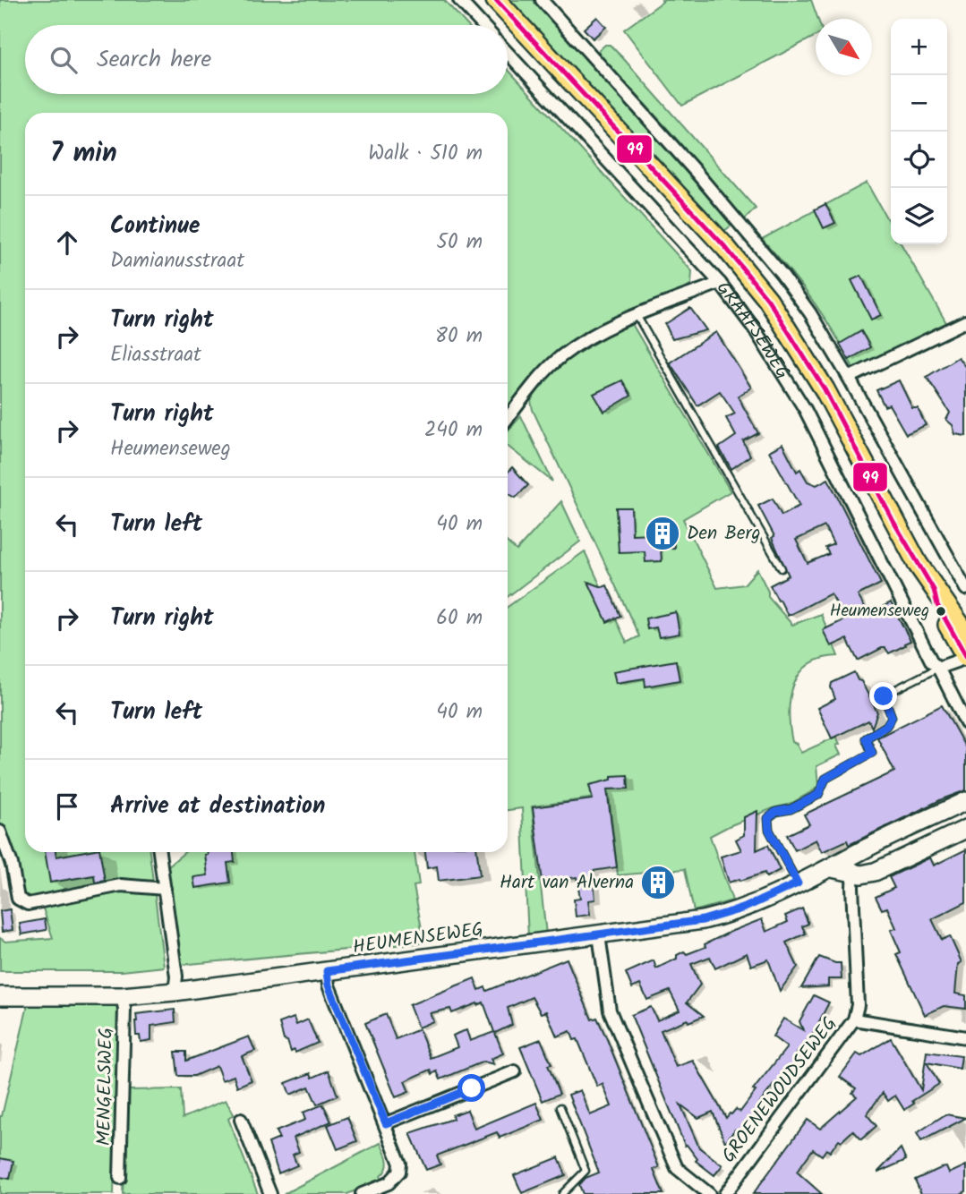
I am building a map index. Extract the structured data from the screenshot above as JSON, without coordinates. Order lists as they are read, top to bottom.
{
  "streets": {
    "main road": ["GRAAFSEWEG"],
    "street": ["HEUMENSEWEG", "MENGELSWEG", "GROENEWOUDSEWEG"]
  },
  "crossings": [
    ["HEUMENSEWEG", "MENGELSWEG"],
    ["HEUMENSEWEG", "GROENEWOUDSEWEG"]
  ],
  "places": {
    "building": ["Den Berg", "Hart van Alverna"],
    "other": ["Heumenseweg"]
  },
  "lines": ["transit line 99"],
  "north": "bottom right",
  "page": {
    "map_buttons": ["+", "−"],
    "search": "Search here",
    "heading": ["7 min", "Walk · 510 m"],
    "list": [
      ["Continue", "Damianusstraat", "50 m"],
      ["Turn right", "Eliasstraat", "80 m"],
      ["Turn right", "Heumenseweg", "240 m"],
      ["Turn left", "40 m"],
      ["Turn right", "60 m"],
      ["Turn left", "40 m"],
      "Arrive at destination"
    ]
  }
}
